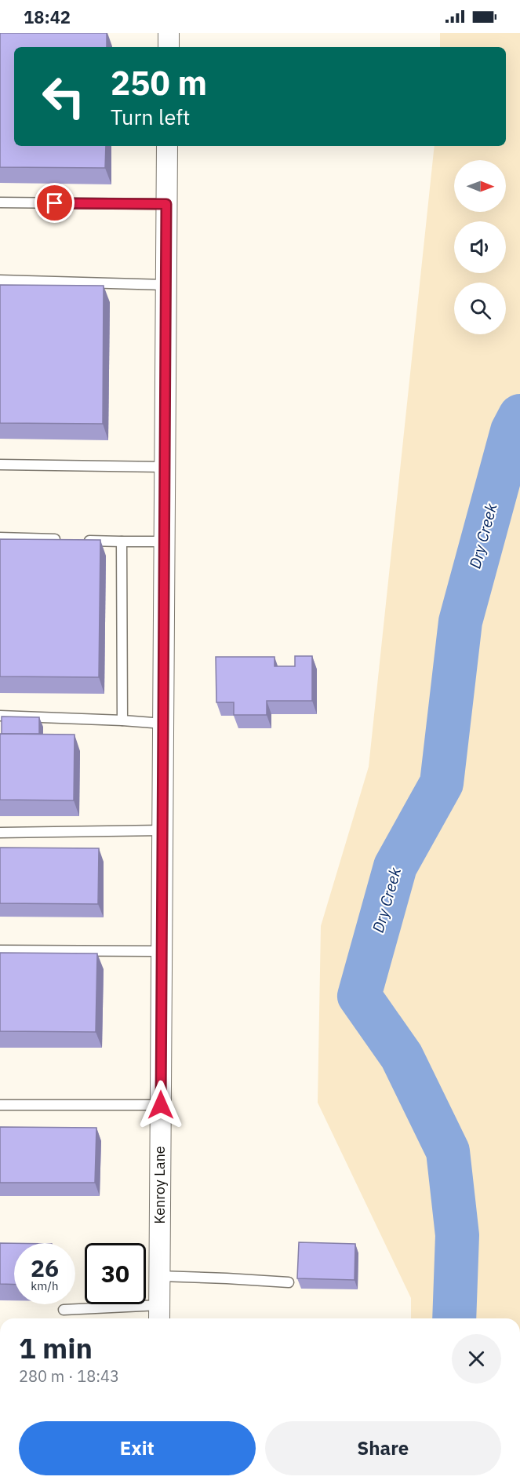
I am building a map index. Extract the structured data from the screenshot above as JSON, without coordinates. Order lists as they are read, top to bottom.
{
  "streets": {
    "street": ["Kenroy Lane"]
  },
  "water": ["Dry Creek"],
  "north": "right",
  "page": {
    "status": "18:42",
    "turn": ["250 m", "Turn left"],
    "speed": "26 km/h",
    "limit": "30",
    "heading": ["1 min", "280 m · 18:43"],
    "buttons": ["Exit", "Share"]
  }
}
